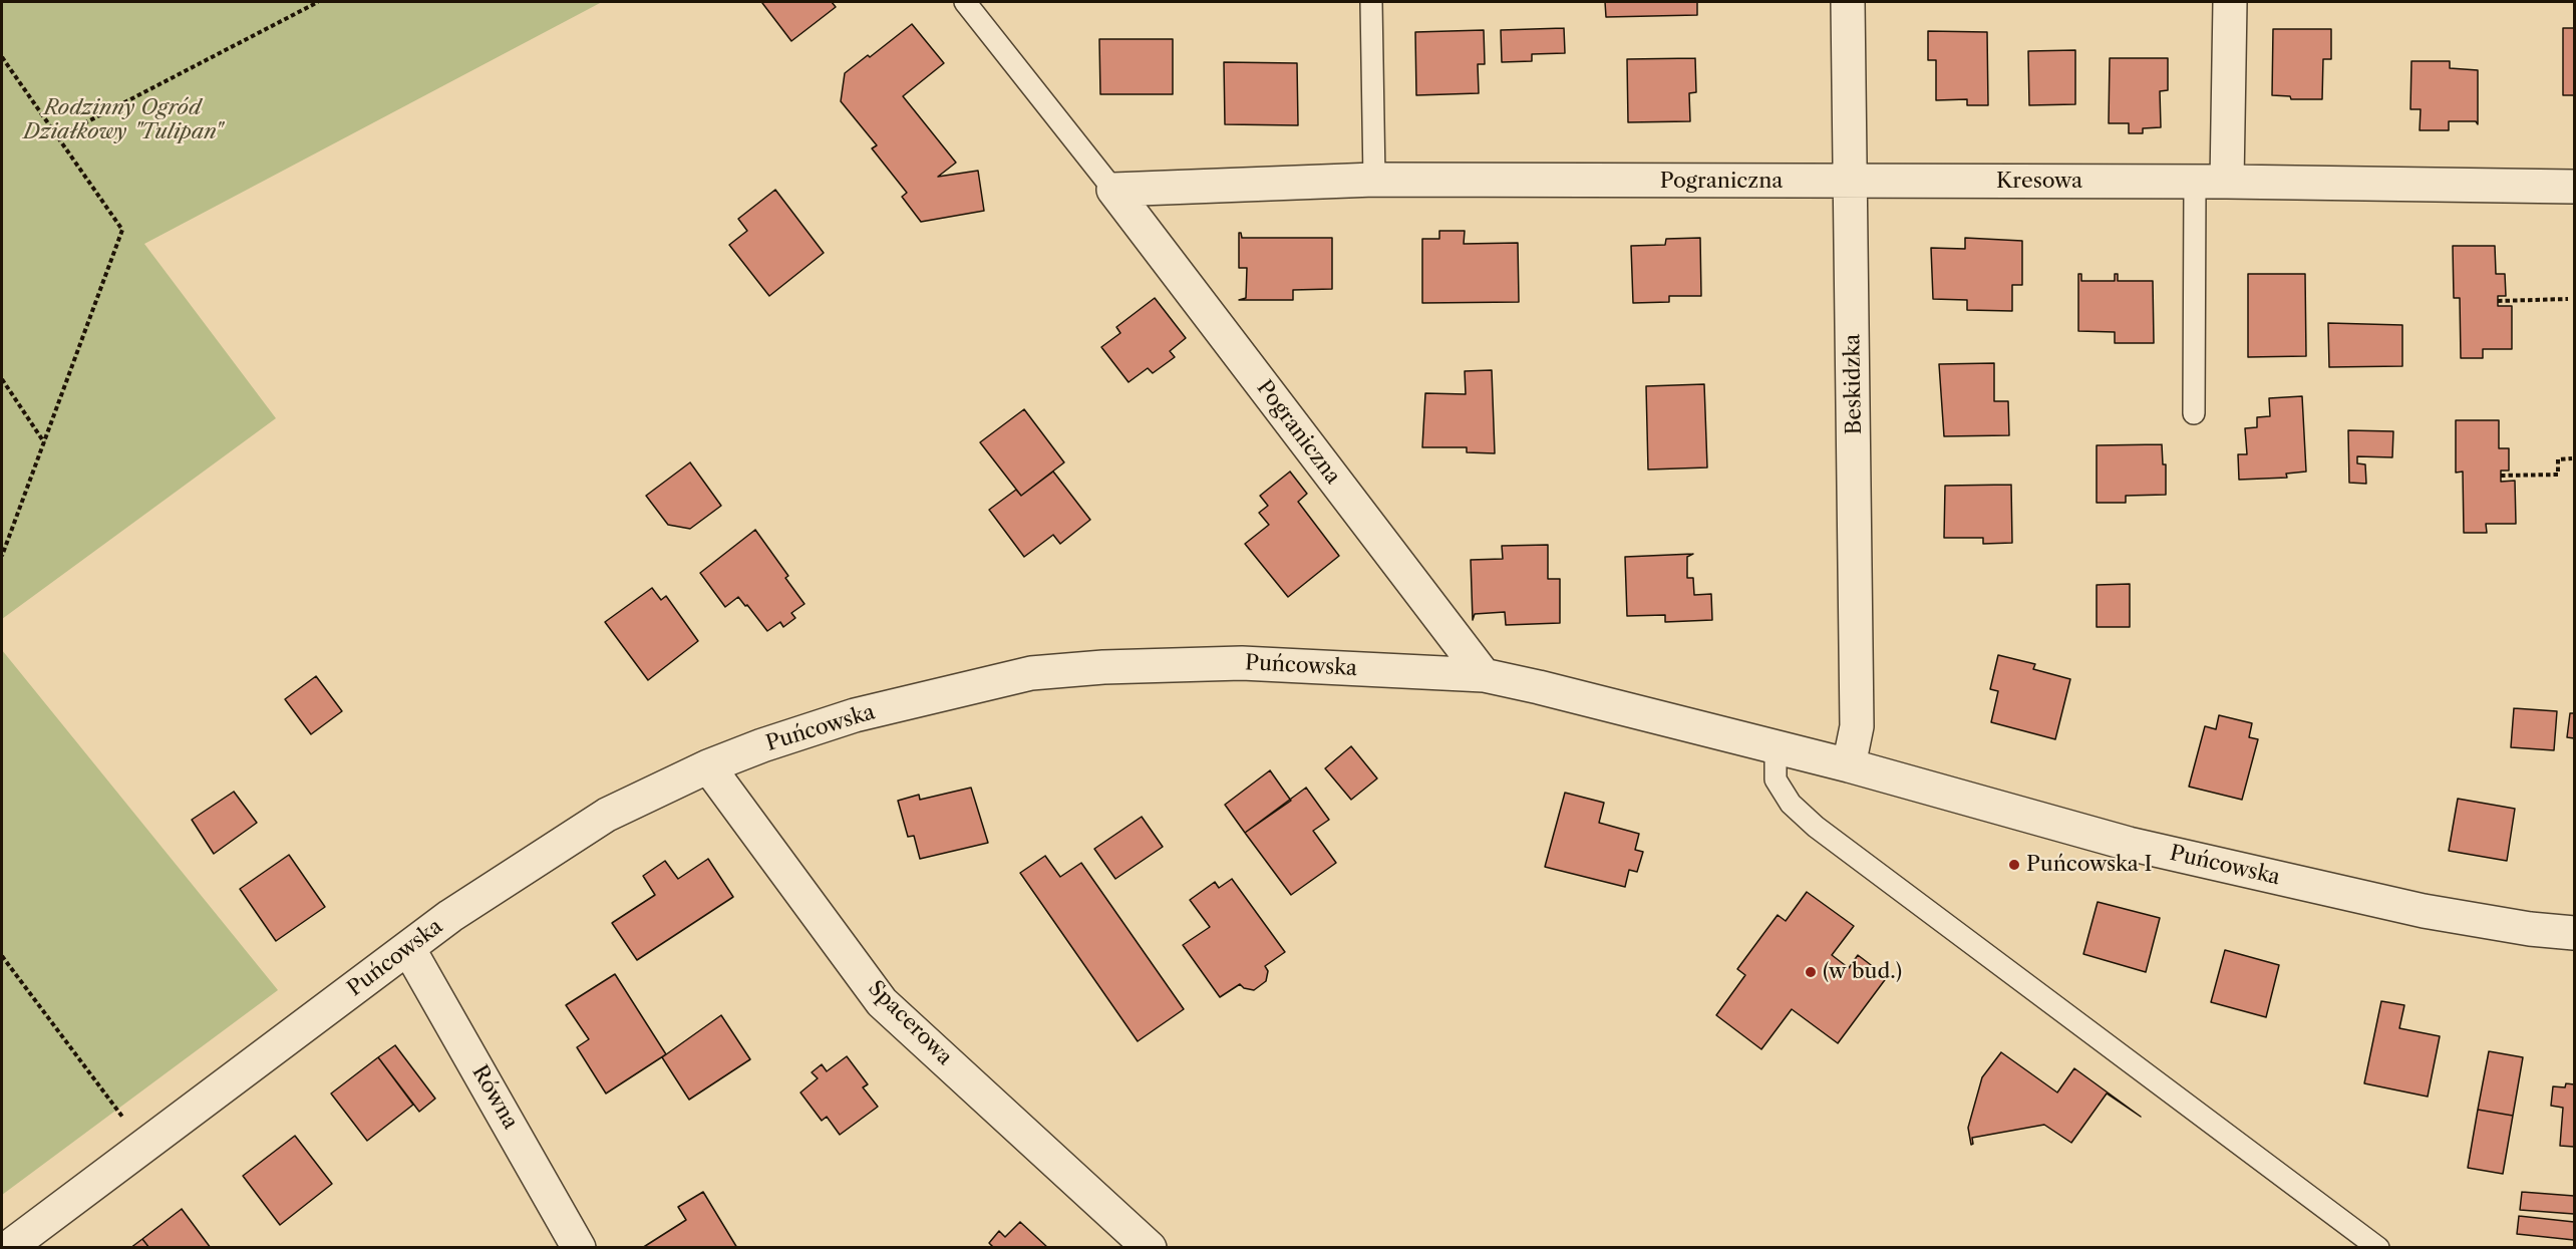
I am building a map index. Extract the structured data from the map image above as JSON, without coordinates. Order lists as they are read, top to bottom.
{
  "streets": {
    "street": [
      "Pograniczna",
      "Kresowa",
      "Beskidzka",
      "Puńcowska",
      "Spacerowa",
      "Równa"
    ]
  },
  "crossings": [
    ["Pograniczna", "Kresowa"],
    ["Pograniczna", "Beskidzka"],
    ["Pograniczna", "Puńcowska"],
    ["Kresowa", "Beskidzka"],
    ["Beskidzka", "Puńcowska"],
    ["Puńcowska", "Spacerowa"],
    ["Puńcowska", "Równa"]
  ],
  "parks": ["Rodzinny Ogród Działkowy \"Tulipan\""],
  "places": ["Puńcowska I", "(w bud.)"]
}
